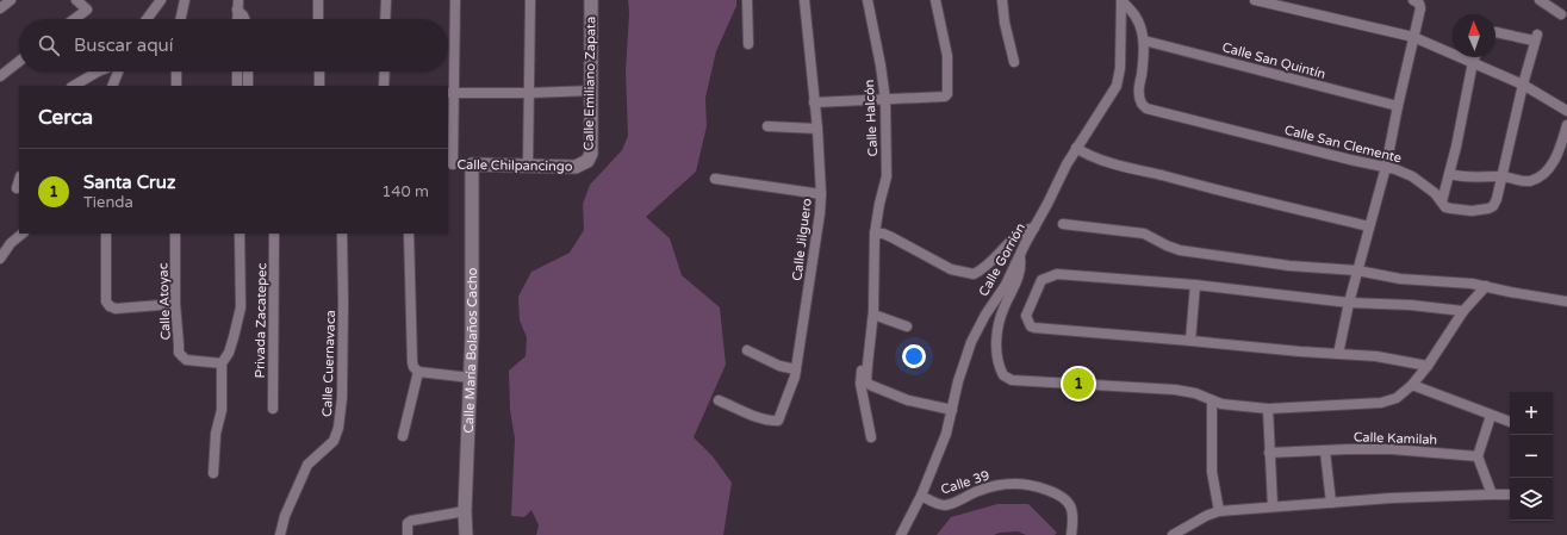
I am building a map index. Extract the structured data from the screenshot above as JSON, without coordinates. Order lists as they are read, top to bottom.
{
  "streets": {
    "street": [
      "Calle San Quintín",
      "Calle Emiliano Zapata",
      "Calle Halcón",
      "Calle San Clemente",
      "Calle Chilpancingo",
      "Calle Jilguero",
      "Calle Gorrión",
      "Calle Atoyac",
      "Privada Zacatepec",
      "Calle María Bolaños Cacho",
      "Calle Cuernavaca",
      "Calle Kamilah",
      "Calle 39"
    ]
  },
  "crossings": [
    ["Calle San Quintín", "Calle San Clemente"],
    ["Calle Emiliano Zapata", "Calle Chilpancingo"],
    ["Calle Halcón", "Calle Gorrión"],
    ["Calle San Clemente", "Calle Gorrión"],
    ["Calle Chilpancingo", "Calle María Bolaños Cacho"],
    ["Calle Gorrión", "Calle 39"]
  ],
  "north": "top",
  "page": {
    "search": "Buscar aquí",
    "heading": "Cerca",
    "list": [
      {
        "mark": "1",
        "name": "Santa Cruz",
        "note": "Tienda",
        "value": "140 m"
      }
    ],
    "pins": "1",
    "map_buttons": ["+", "−"]
  }
}
